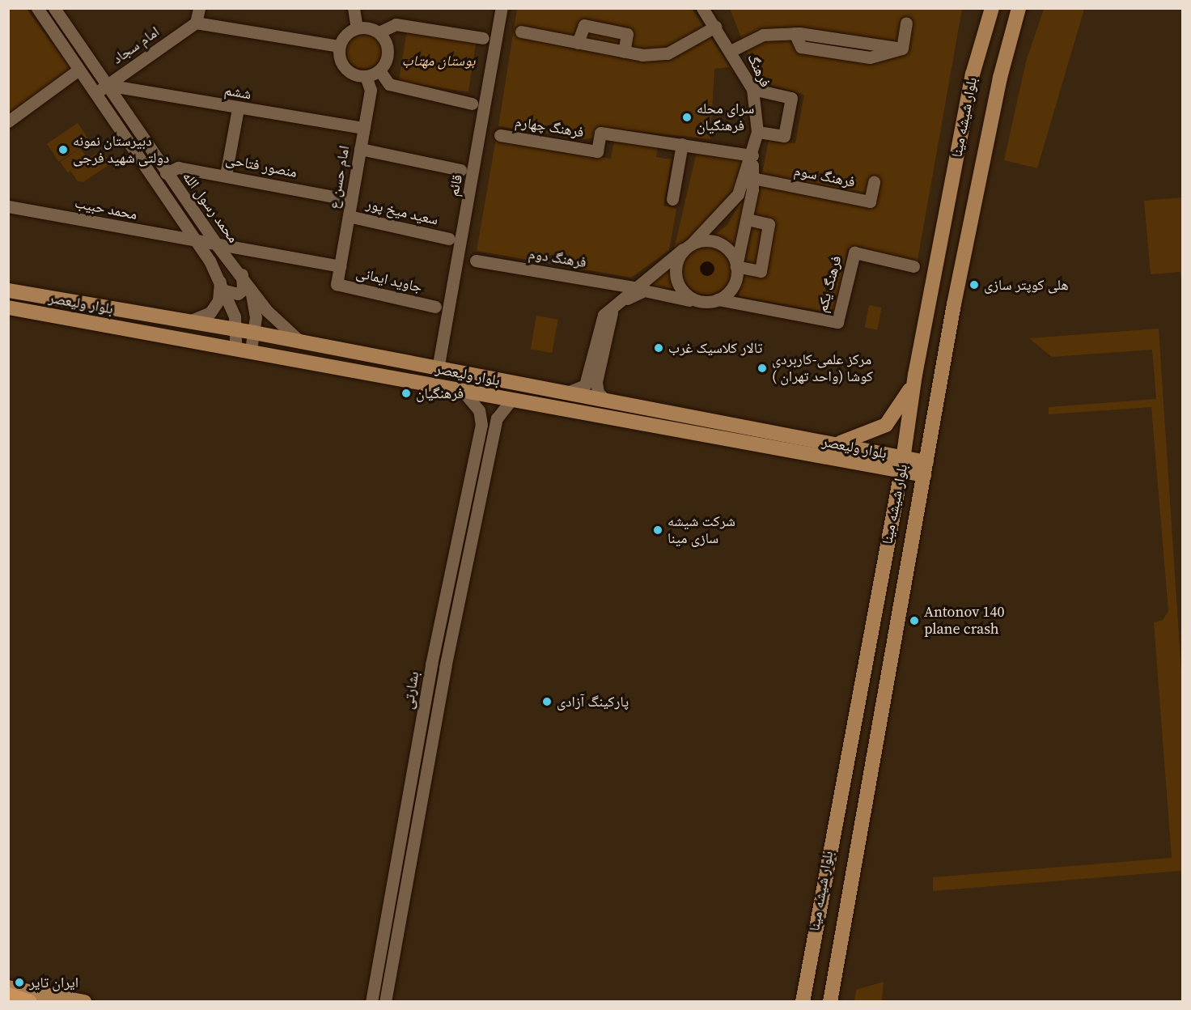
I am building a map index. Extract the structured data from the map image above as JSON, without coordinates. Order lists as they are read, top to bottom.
{
  "streets": {
    "main road": ["بلوار شیشه مینا", "بلوار ولیعصر"],
    "street": [
      "امام سجاد",
      "فرهنگ",
      "ششم",
      "فرهنگ چهارم",
      "منصور فتاحی",
      "فرهنگ سوم",
      "امام حسن ع",
      "قائم",
      "محمد رسول الله",
      "محمد حبیب",
      "سعید میخ پور",
      "فرهنگ دوم",
      "جاوید ایمانی",
      "فرهنگ یکم",
      "بشارتی"
    ]
  },
  "crossings": [
    ["امام سجاد", "ششم"],
    ["امام سجاد", "محمد رسول الله"],
    ["فرهنگ", "فرهنگ چهارم"],
    ["فرهنگ", "فرهنگ سوم"],
    ["فرهنگ", "فرهنگ دوم"],
    ["فرهنگ", "فرهنگ یکم"],
    ["ششم", "امام حسن ع"],
    ["ششم", "محمد رسول الله"],
    ["بلوار شیشه مینا", "بلوار ولیعصر"],
    ["منصور فتاحی", "امام حسن ع"],
    ["منصور فتاحی", "محمد رسول الله"],
    ["امام حسن ع", "محمد حبیب"],
    ["امام حسن ع", "سعید میخ پور"],
    ["امام حسن ع", "جاوید ایمانی"],
    ["قائم", "بلوار ولیعصر"],
    ["محمد رسول الله", "محمد حبیب"],
    ["محمد رسول الله", "بلوار ولیعصر"],
    ["بلوار ولیعصر", "بشارتی"]
  ],
  "parks": ["بوستان مهتاب"],
  "places": [
    "سرای محله فرهنگیان",
    "دبیرستان نمونه دولتی شهید فرجی",
    "هلی کوپتر سازی",
    "تالار کلاسیک غرب",
    "مرکز علمی-کاربردی کوشا (واحد تهران )",
    "فرهنگیان",
    "شرکت شیشه سازی مینا",
    "Antonov 140 plane crash",
    "پارکینگ آزادی",
    "ایران تایر"
  ]
}
